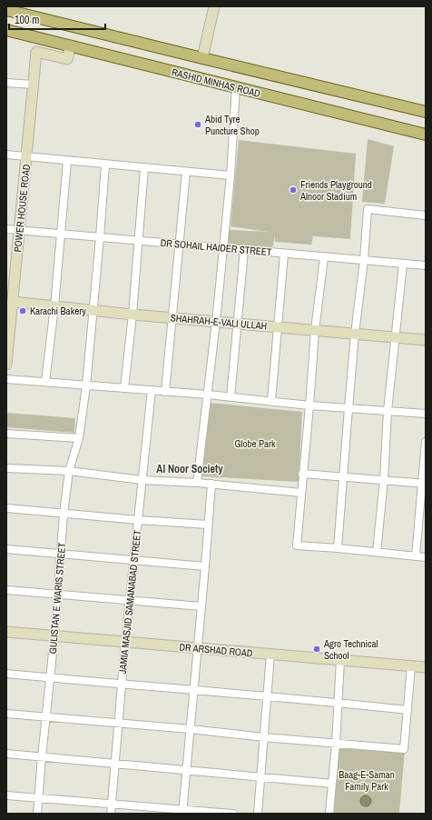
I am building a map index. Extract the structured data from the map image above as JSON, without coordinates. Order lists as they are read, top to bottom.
{
  "streets": {
    "main road": ["RASHID MINHAS ROAD"],
    "street": [
      "POWER HOUSE ROAD",
      "DR SOHAIL HAIDER STREET",
      "SHAHRAH-E-VALI ULLAH",
      "GULISTAN E WARIS STREET",
      "JAMIA MASJID SAMANABAD STREET",
      "DR ARSHAD ROAD"
    ]
  },
  "crossings": [
    ["RASHID MINHAS ROAD", "POWER HOUSE ROAD"],
    ["POWER HOUSE ROAD", "DR SOHAIL HAIDER STREET"],
    ["POWER HOUSE ROAD", "SHAHRAH-E-VALI ULLAH"],
    ["DR SOHAIL HAIDER STREET", "GULISTAN E WARIS STREET"],
    ["SHAHRAH-E-VALI ULLAH", "GULISTAN E WARIS STREET"],
    ["GULISTAN E WARIS STREET", "DR ARSHAD ROAD"],
    ["JAMIA MASJID SAMANABAD STREET", "DR ARSHAD ROAD"]
  ],
  "districts": ["Al Noor Society"],
  "parks": ["Globe Park", "Baag-E-Saman Family Park"],
  "places": [
    "Abid Tyre Puncture Shop",
    "Friends Playground Alnoor Stadium",
    "Karachi Bakery",
    "Agro Technical School"
  ],
  "scale_bar": "100 m"
}
